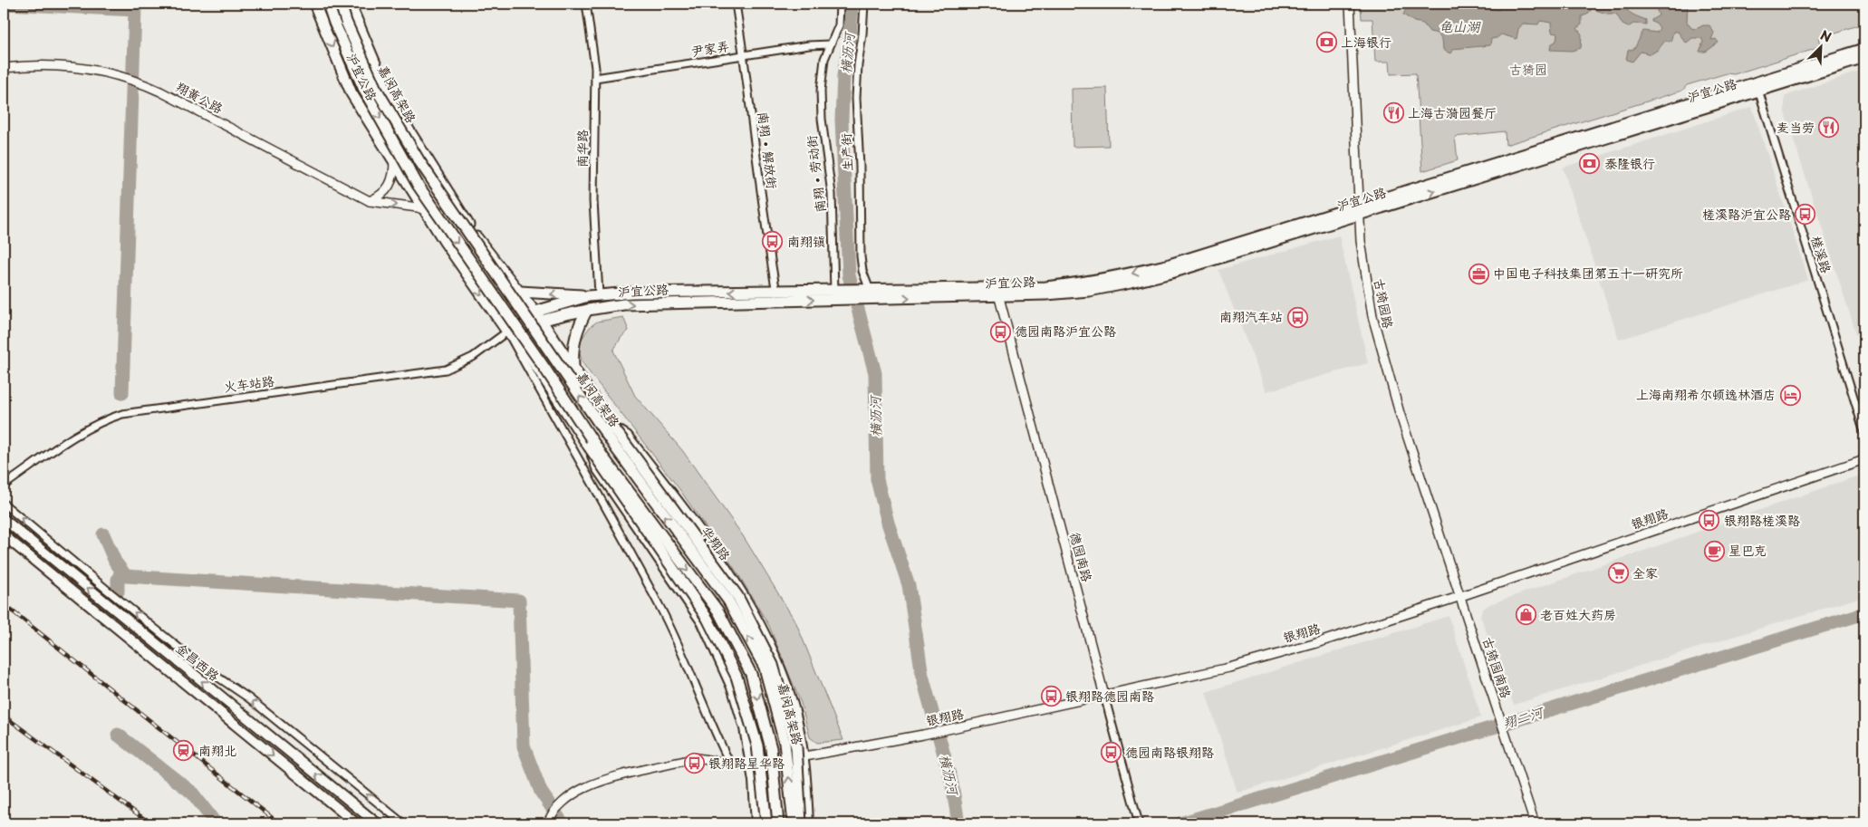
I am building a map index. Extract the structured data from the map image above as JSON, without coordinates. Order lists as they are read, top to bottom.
{
  "streets": {
    "main road": [
      "沪宜公路",
      "嘉闵高架路",
      "华翔路",
      "金昌西路"
    ],
    "street": [
      "尹家弄",
      "翔黄公路",
      "南华路",
      "南翔 • 解放街",
      "生产街",
      "南翔 • 劳动街",
      "槎溪路",
      "古猗园路",
      "火车站路",
      "银翔路",
      "德园南路",
      "古猗园南路"
    ]
  },
  "crossings": [
    ["尹家弄", "南华路"],
    ["尹家弄", "南翔 • 解放街"],
    ["尹家弄", "南翔 • 劳动街"],
    ["沪宜公路", "南华路"],
    ["沪宜公路", "南翔 • 解放街"],
    ["沪宜公路", "生产街"],
    ["沪宜公路", "南翔 • 劳动街"],
    ["沪宜公路", "槎溪路"],
    ["沪宜公路", "古猗园路"],
    ["沪宜公路", "火车站路"],
    ["沪宜公路", "华翔路"],
    ["沪宜公路", "德园南路"],
    ["古猗园路", "银翔路"],
    ["古猗园路", "古猗园南路"],
    ["银翔路", "德园南路"],
    ["银翔路", "古猗园南路"]
  ],
  "water": ["龟山湖", "横沥河", "翔二河"],
  "parks": ["古猗园"],
  "places": {
    "bank": ["上海银行", "泰隆银行"],
    "restaurant": ["上海古漪园餐厅", "麦当劳"],
    "bus stop": [
      "槎溪路沪宜公路",
      "南翔镇",
      "南翔汽车站",
      "德园南路沪宜公路",
      "银翔路槎溪路",
      "银翔路德园南路",
      "德园南路银翔路",
      "银翔路星华路"
    ],
    "office": ["中国电子科技集团第五十一研究所"],
    "hotel": ["上海南翔希尔顿逸林酒店"],
    "cafe": ["星巴克"],
    "supermarket": ["全家"],
    "shop": ["老百姓大药房"],
    "station": ["南翔北"]
  },
  "north": "top right"
}
